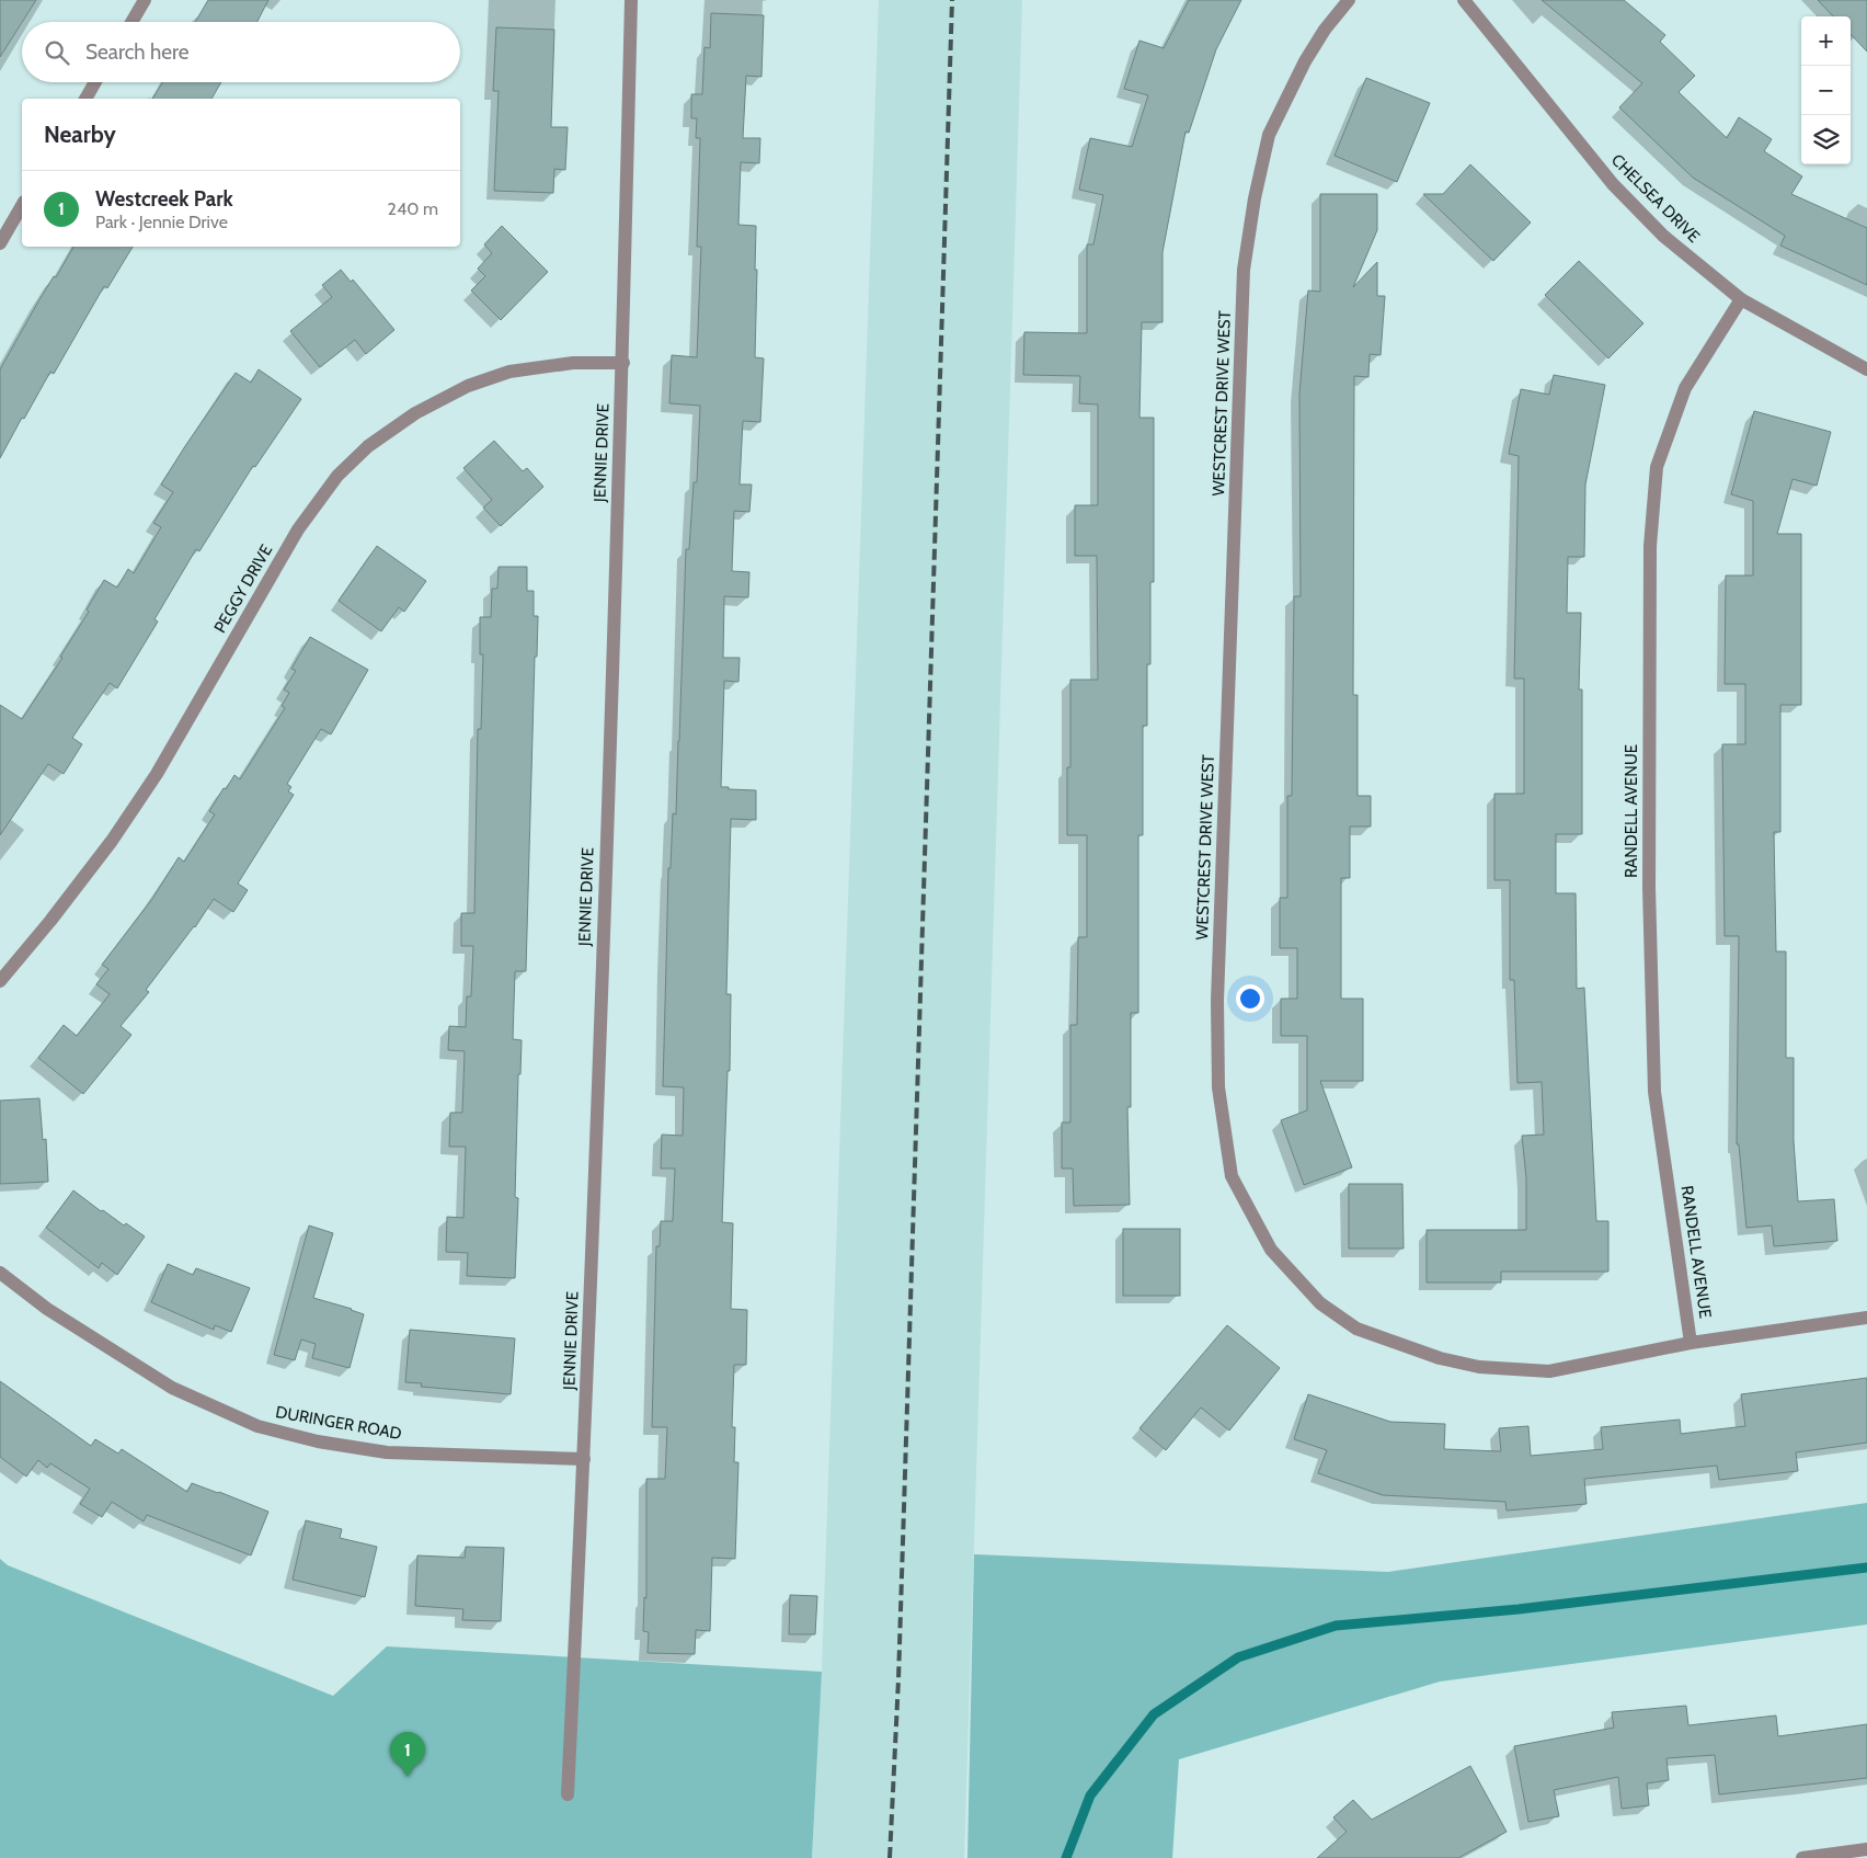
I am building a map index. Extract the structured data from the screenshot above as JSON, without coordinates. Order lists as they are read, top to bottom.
{
  "streets": {
    "street": [
      "CHELSEA DRIVE",
      "WESTCREST DRIVE WEST",
      "JENNIE DRIVE",
      "PEGGY DRIVE",
      "RANDELL AVENUE",
      "DURINGER ROAD"
    ]
  },
  "crossings": [
    ["CHELSEA DRIVE", "RANDELL AVENUE"],
    ["WESTCREST DRIVE WEST", "RANDELL AVENUE"],
    ["JENNIE DRIVE", "PEGGY DRIVE"],
    ["JENNIE DRIVE", "DURINGER ROAD"]
  ],
  "page": {
    "map_buttons": ["+", "−"],
    "search": "Search here",
    "heading": "Nearby",
    "list": [
      {
        "mark": "1",
        "name": "Westcreek Park",
        "note": "Park · Jennie Drive",
        "value": "240 m"
      }
    ],
    "pins": "1"
  }
}
